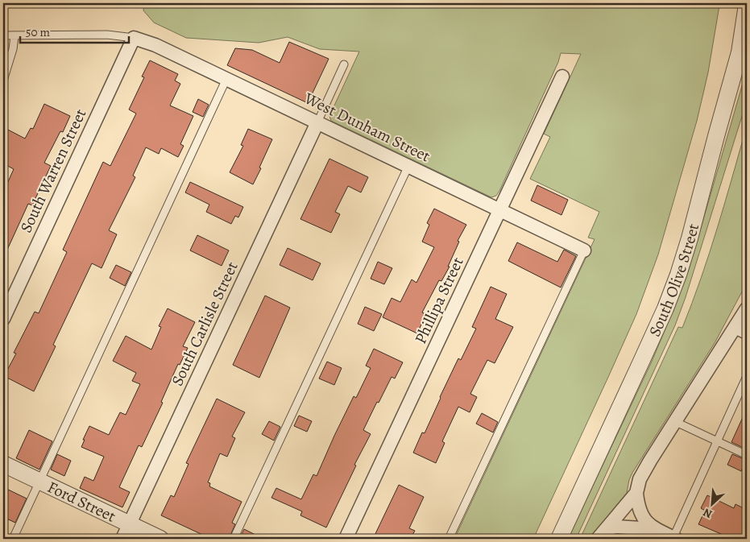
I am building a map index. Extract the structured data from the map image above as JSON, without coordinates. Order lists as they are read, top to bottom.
{
  "streets": {
    "street": [
      "West Dunham Street",
      "South Warren Street",
      "South Olive Street",
      "Phillipa Street",
      "South Carlisle Street",
      "Ford Street"
    ]
  },
  "crossings": [
    ["West Dunham Street", "South Warren Street"],
    ["West Dunham Street", "Phillipa Street"],
    ["West Dunham Street", "South Carlisle Street"],
    ["South Carlisle Street", "Ford Street"]
  ],
  "scale_bar": "50 m",
  "north": "bottom left"
}
